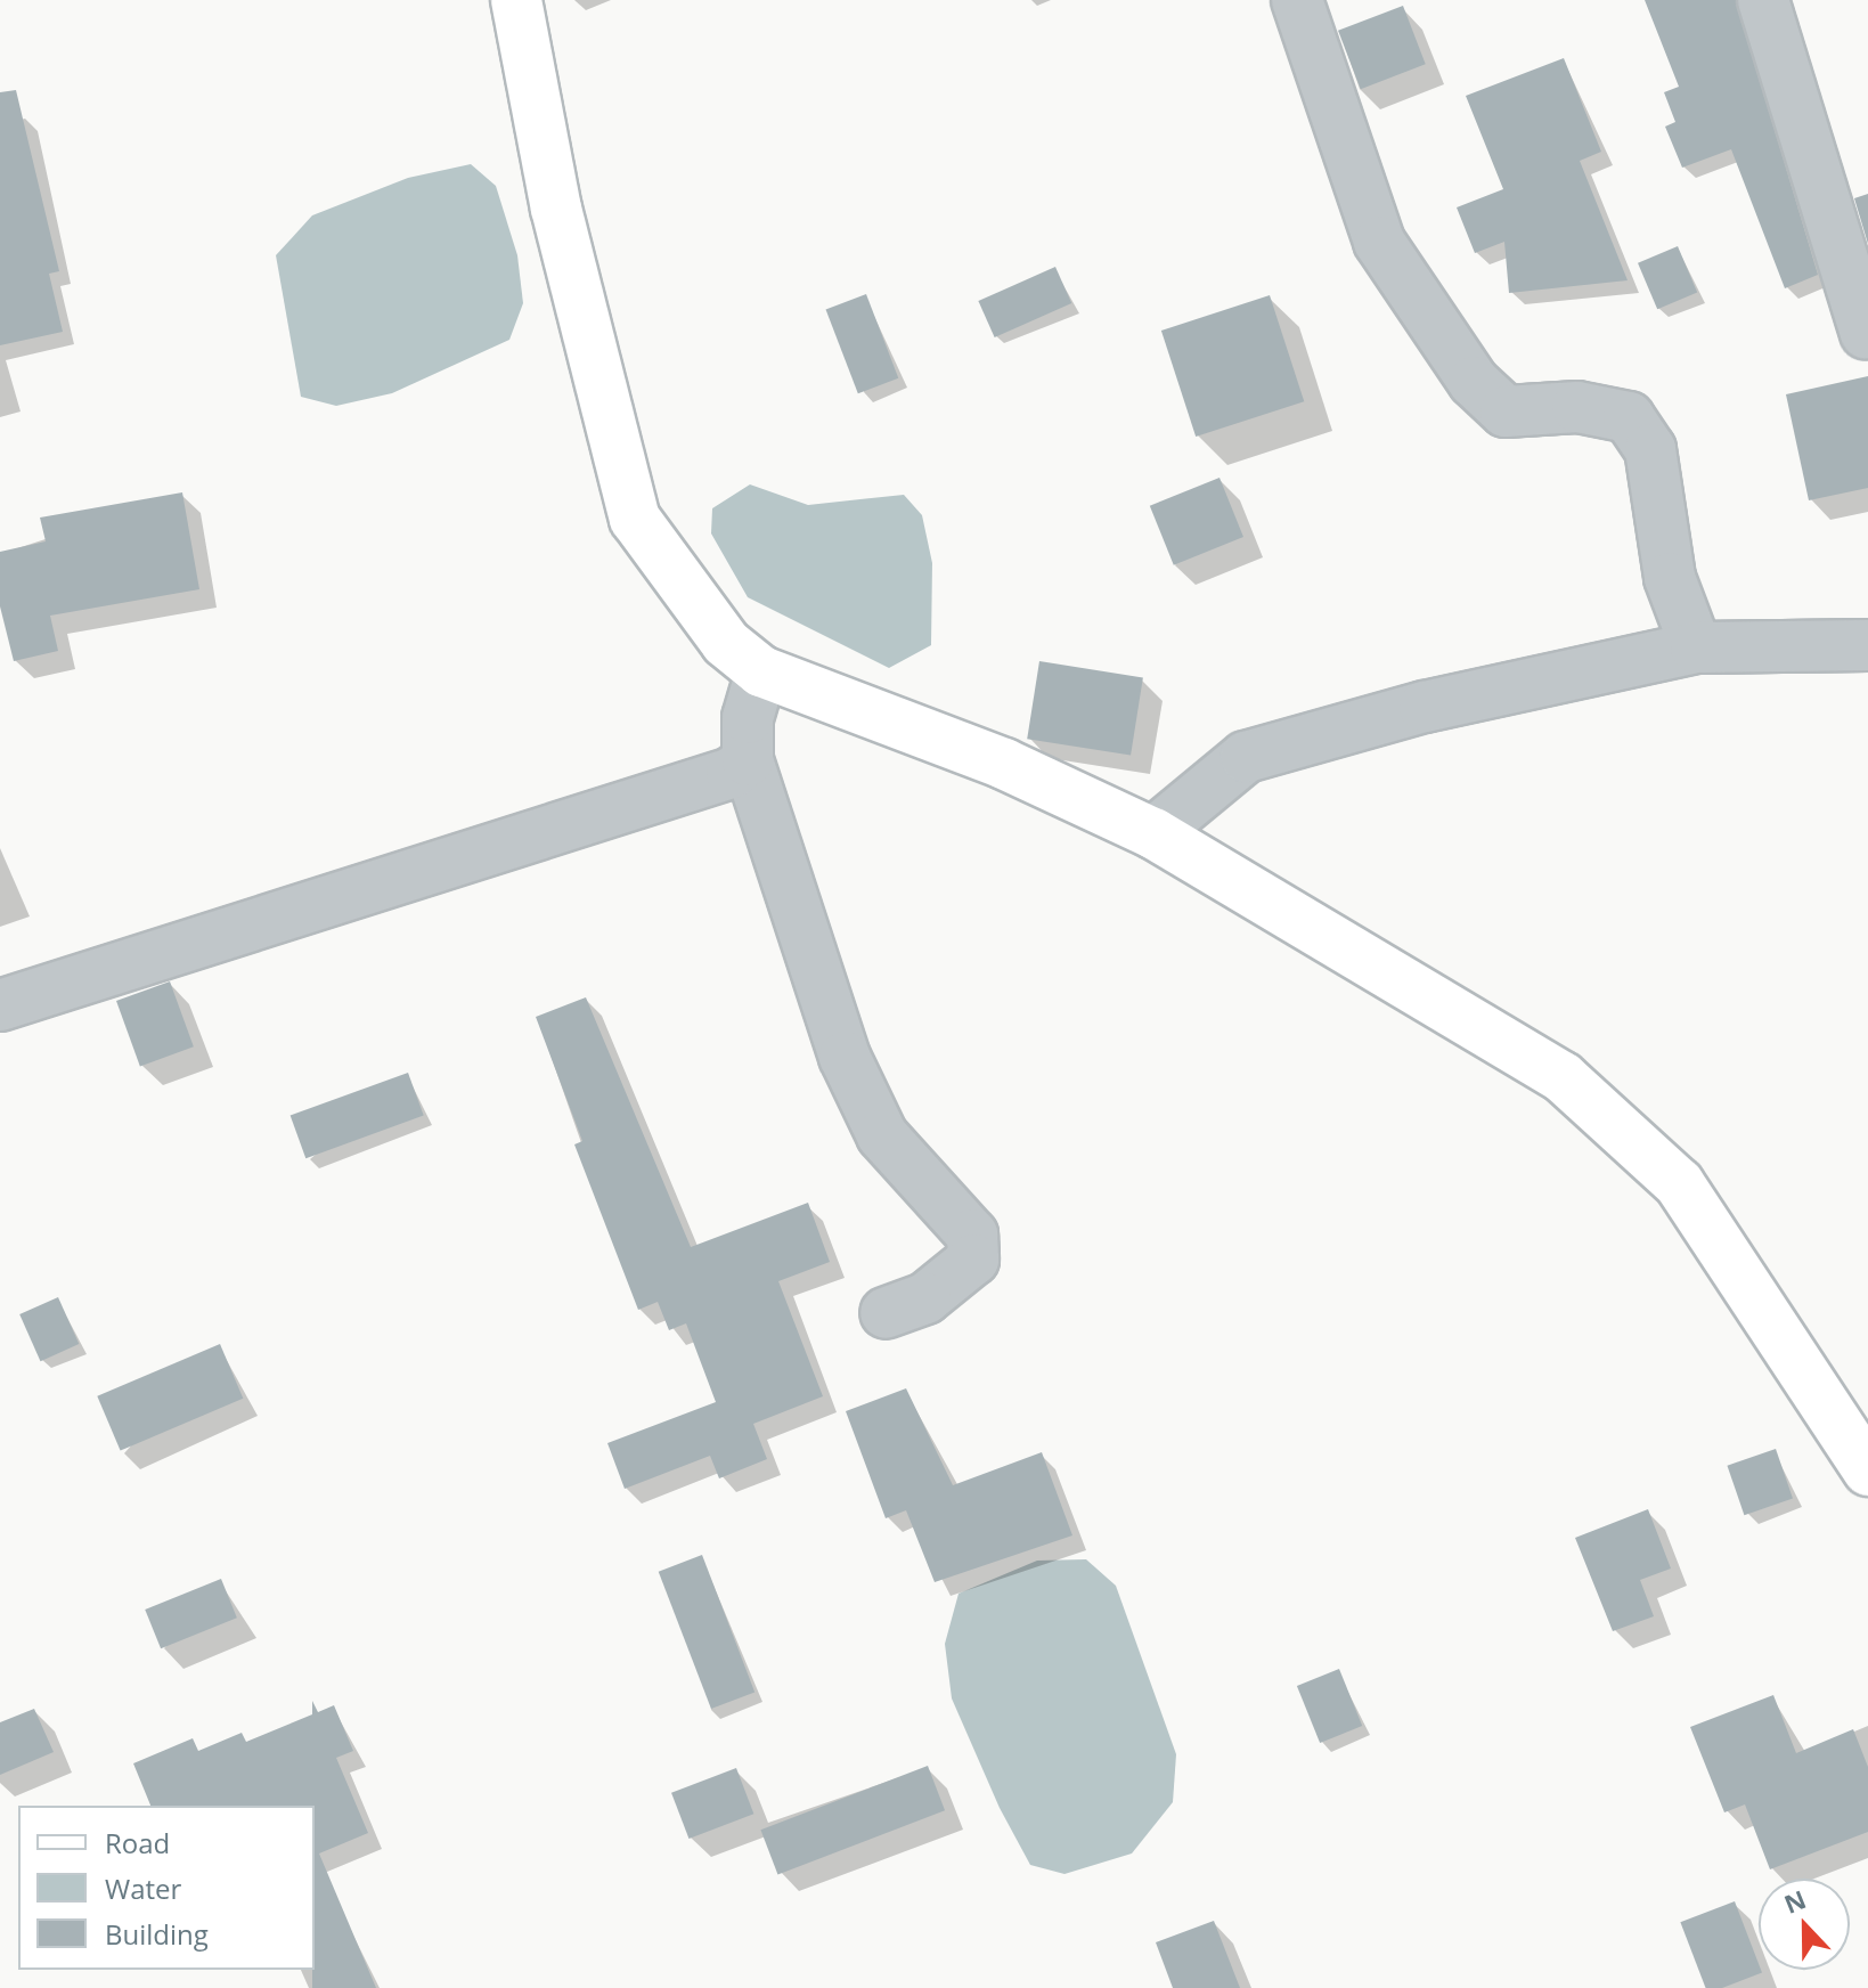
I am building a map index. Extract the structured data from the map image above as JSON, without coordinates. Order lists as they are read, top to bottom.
{
  "legend": ["Road", "Water", "Building"],
  "north": "top"
}
